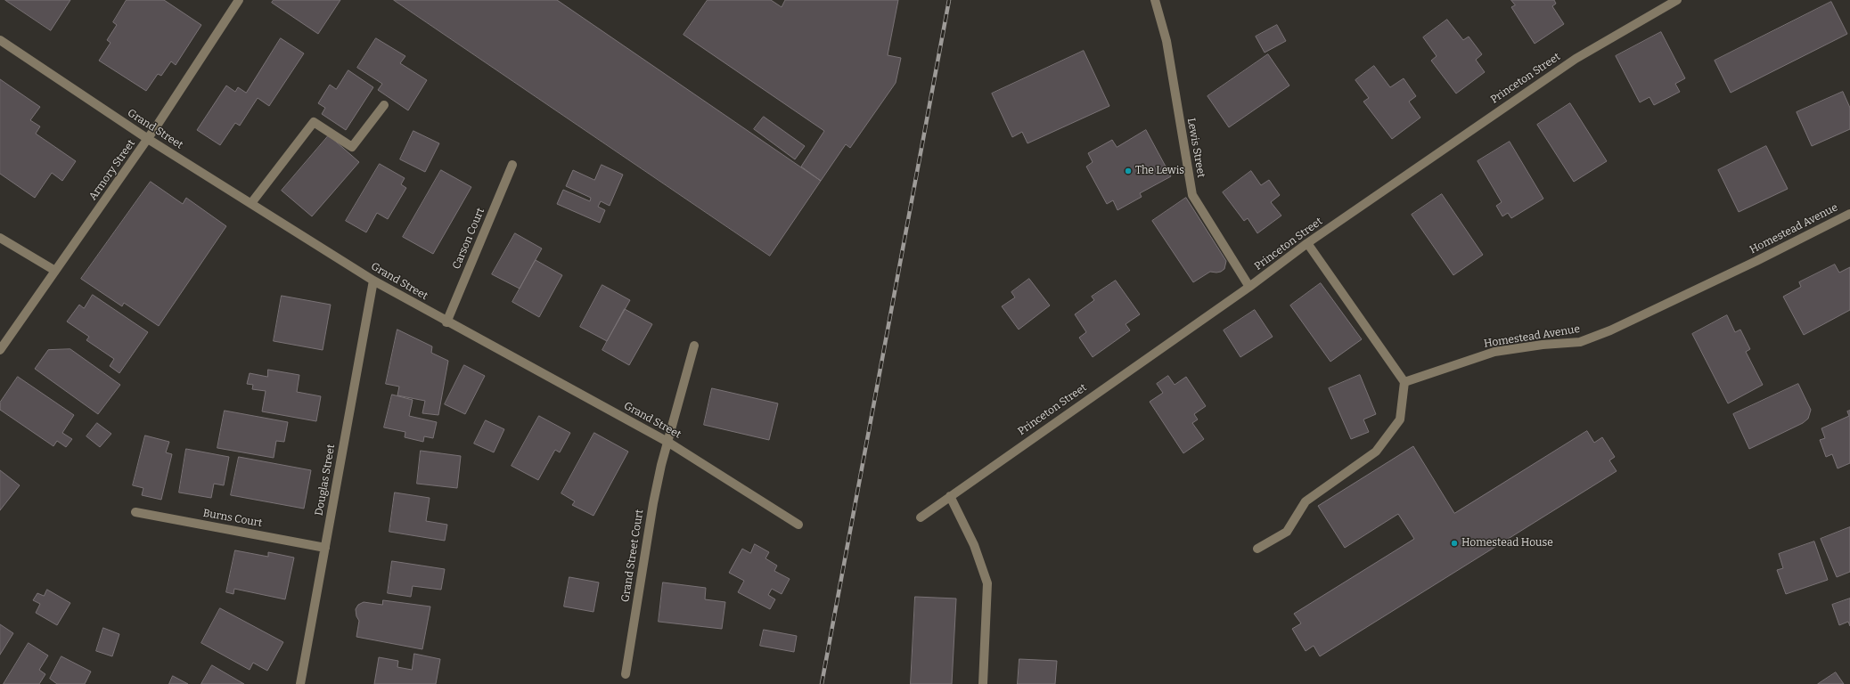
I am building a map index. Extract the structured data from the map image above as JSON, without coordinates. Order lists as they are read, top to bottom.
{
  "streets": {
    "street": [
      "Princeton Street",
      "Grand Street",
      "Lewis Street",
      "Armory Street",
      "Homestead Avenue",
      "Carson Court",
      "Douglas Street",
      "Burns Court",
      "Grand Street Court"
    ]
  },
  "crossings": [
    ["Princeton Street", "Lewis Street"],
    ["Grand Street", "Armory Street"],
    ["Grand Street", "Carson Court"],
    ["Grand Street", "Douglas Street"],
    ["Grand Street", "Grand Street Court"],
    ["Douglas Street", "Burns Court"]
  ],
  "places": ["The Lewis", "Homestead House"]
}
